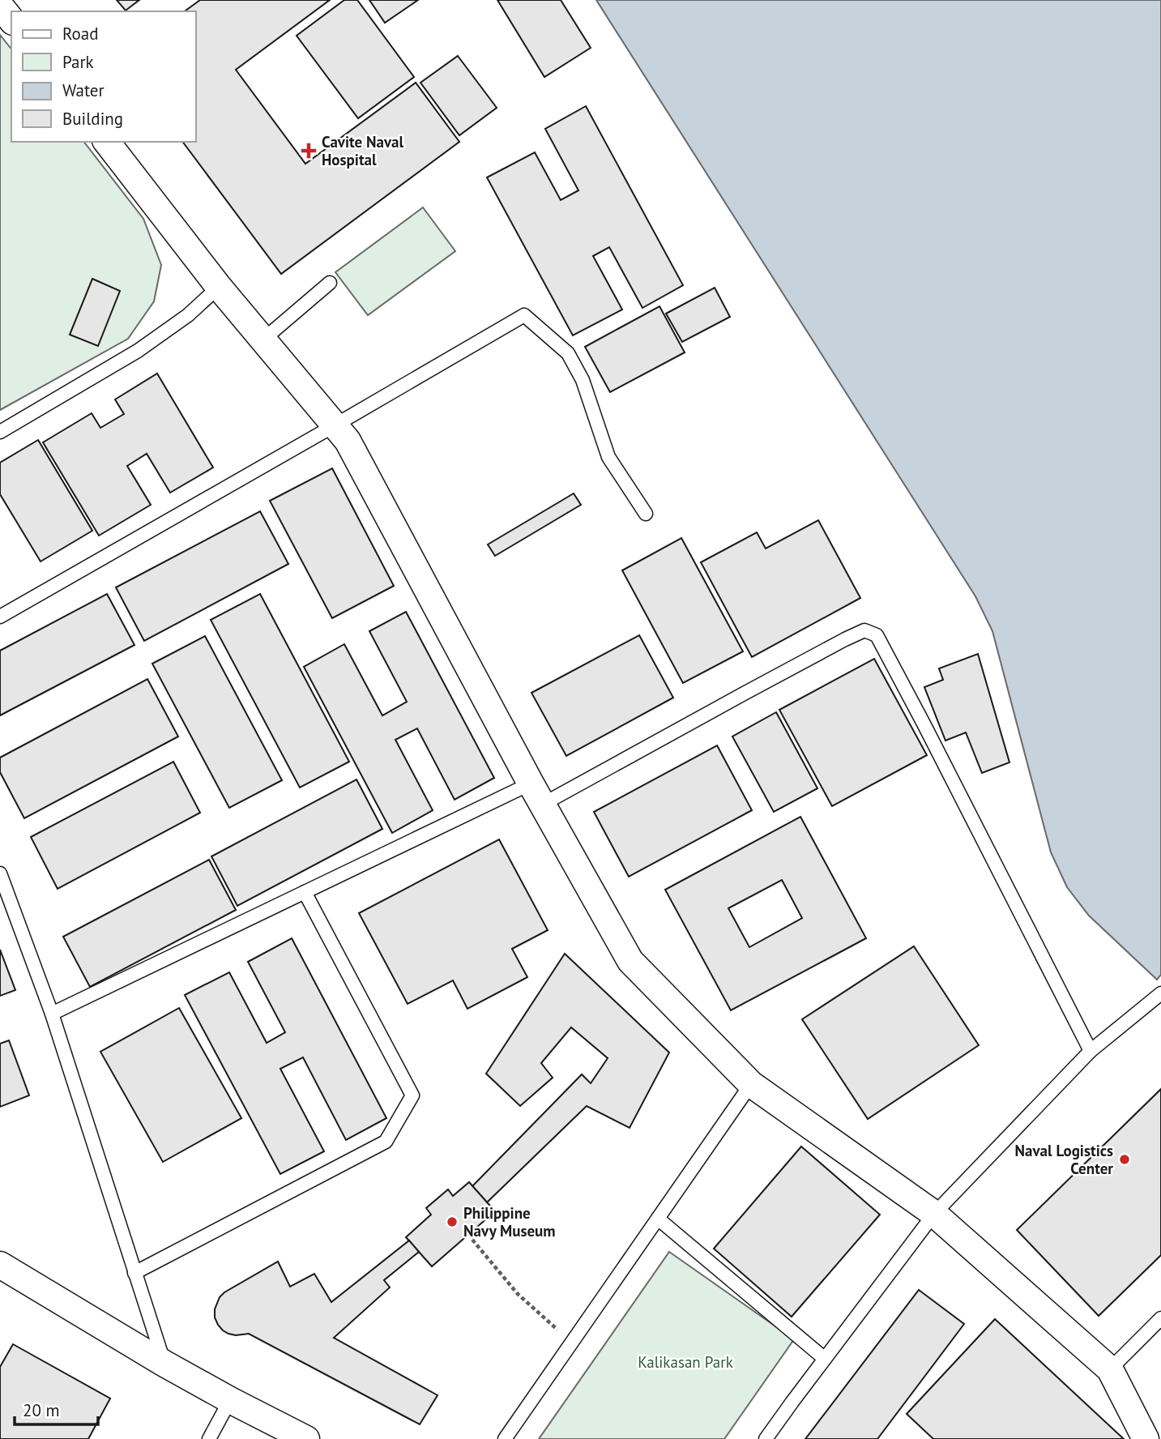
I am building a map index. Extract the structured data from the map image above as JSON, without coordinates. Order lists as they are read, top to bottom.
{
  "parks": ["Kalikasan Park"],
  "places": {
    "health": ["Cavite Naval Hospital"],
    "other": ["Naval Logistics Center", "Philippine Navy Museum"]
  },
  "legend": [
    "Road",
    "Park",
    "Water",
    "Building"
  ],
  "scale_bar": "20 m"
}
